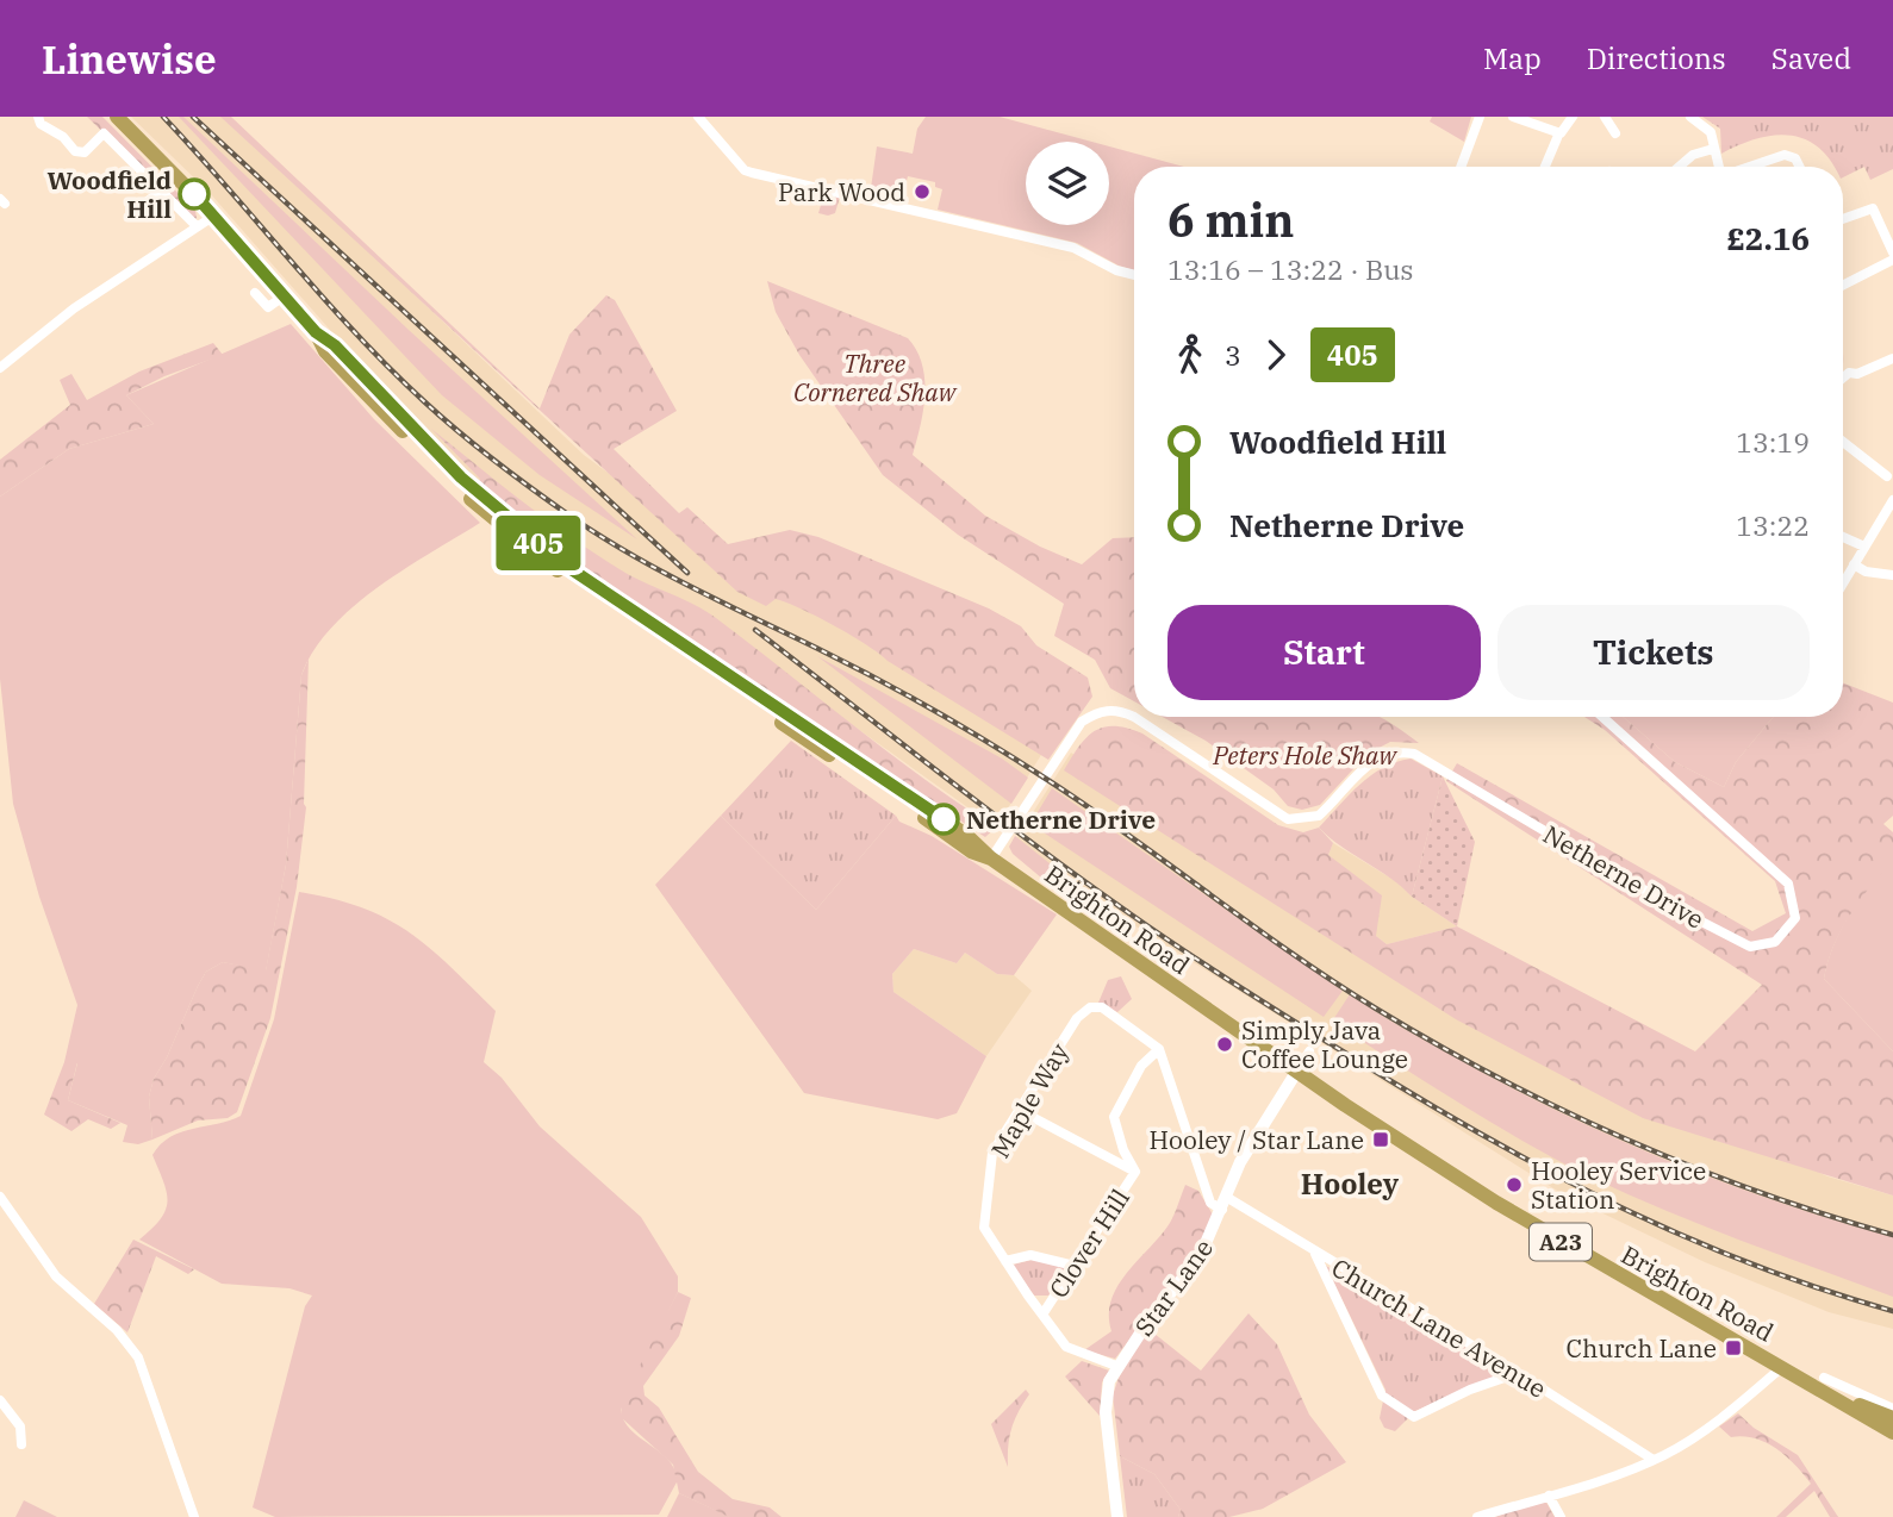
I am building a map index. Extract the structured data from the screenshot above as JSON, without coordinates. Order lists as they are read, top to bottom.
{
  "streets": {
    "highway": ["Brighton Road", "A23"],
    "street": [
      "Netherne Drive",
      "Maple Way",
      "Clover Hill",
      "Star Lane",
      "Church Lane Avenue"
    ]
  },
  "crossings": [
    ["Netherne Drive", "Brighton Road"],
    ["Brighton Road", "Star Lane"],
    ["Maple Way", "Clover Hill"],
    ["Maple Way", "Star Lane"],
    ["Star Lane", "Church Lane Avenue"]
  ],
  "districts": ["Hooley"],
  "parks": ["Three Cornered Shaw", "Peters Hole Shaw"],
  "places": {
    "other": [
      "Park Wood",
      "Woodfield Hill",
      "Netherne Drive",
      "Simply Java Coffee Lounge",
      "Hooley Service Station"
    ],
    "transit": ["Hooley / Star Lane", "Church Lane"]
  },
  "lines": ["bus line 405"],
  "page": {
    "header": "Linewise",
    "nav": ["Map", "Directions", "Saved"],
    "on_map": "405",
    "heading": ["6 min", "13:16 – 13:22 · Bus", "£2.16"],
    "legs": ["3", "405"],
    "list": [
      {
        "name": "Woodfield Hill",
        "value": "13:19"
      },
      {
        "name": "Netherne Drive",
        "value": "13:22"
      }
    ],
    "buttons": ["Start", "Tickets"]
  }
}
